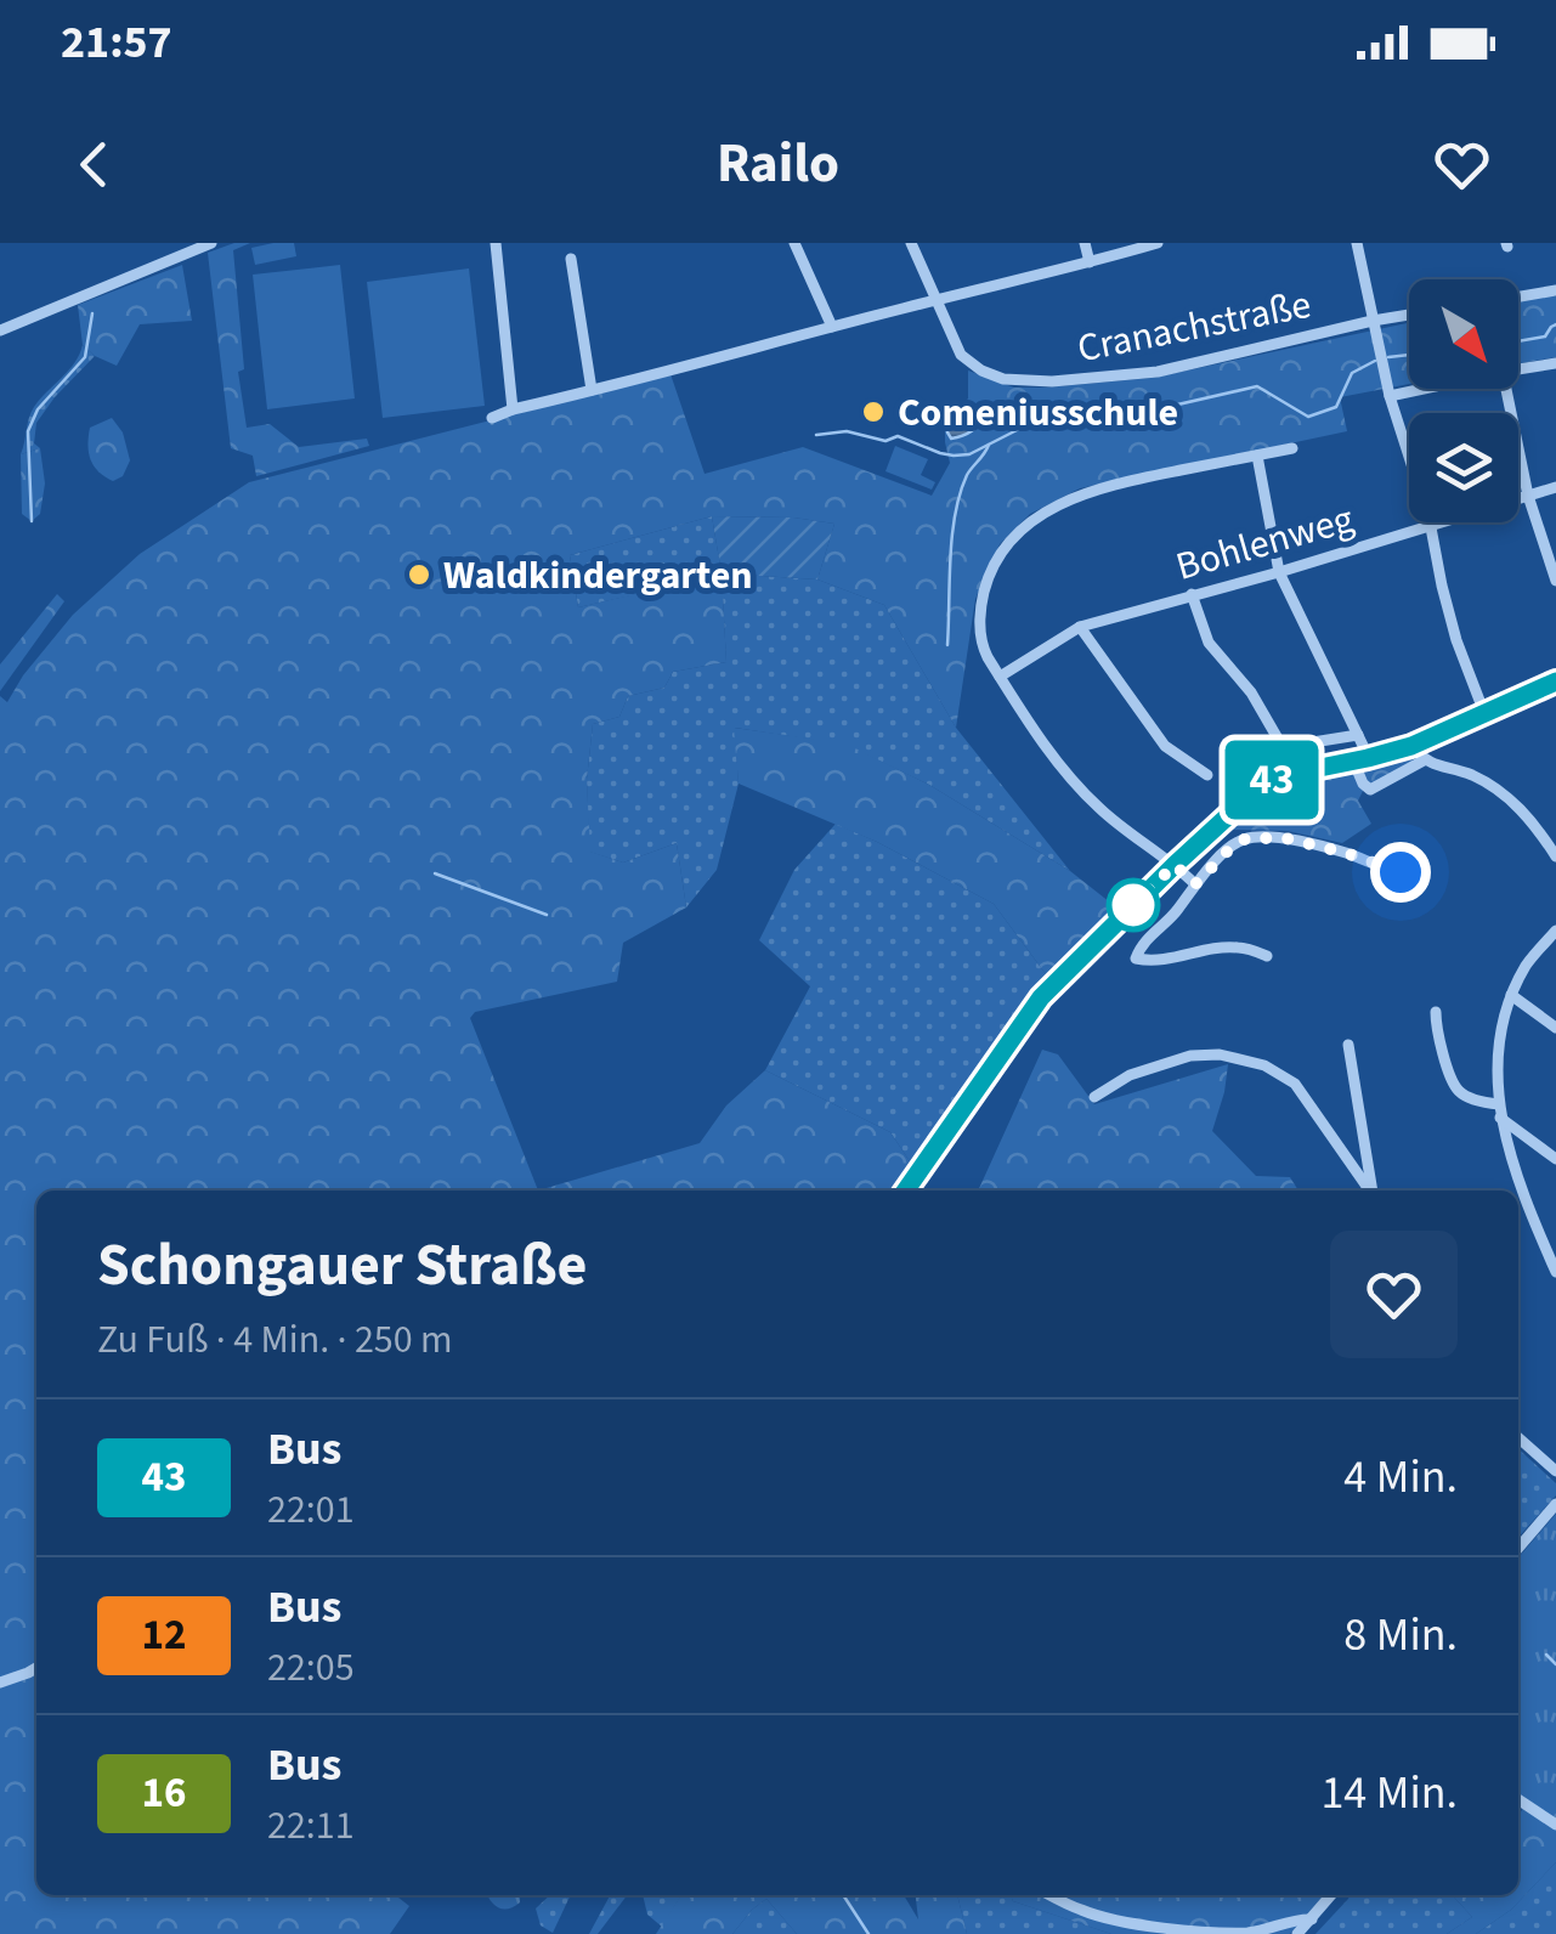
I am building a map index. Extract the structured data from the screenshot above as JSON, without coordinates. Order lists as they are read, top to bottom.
{
  "streets": {
    "street": ["Cranachstraße", "Bohlenweg"]
  },
  "places": ["Comeniusschule", "Waldkindergarten"],
  "lines": ["bus line 43"],
  "north": "bottom right",
  "page": {
    "status": "21:57",
    "header": "Railo",
    "on_map": "43",
    "heading": ["Schongauer Straße", "Zu Fuß · 4 Min. · 250 m"],
    "list": [
      {
        "mark": "43",
        "name": "Bus",
        "note": "22:01",
        "value": "4 Min."
      },
      {
        "mark": "12",
        "name": "Bus",
        "note": "22:05",
        "value": "8 Min."
      },
      {
        "mark": "16",
        "name": "Bus",
        "note": "22:11",
        "value": "14 Min."
      }
    ]
  }
}
